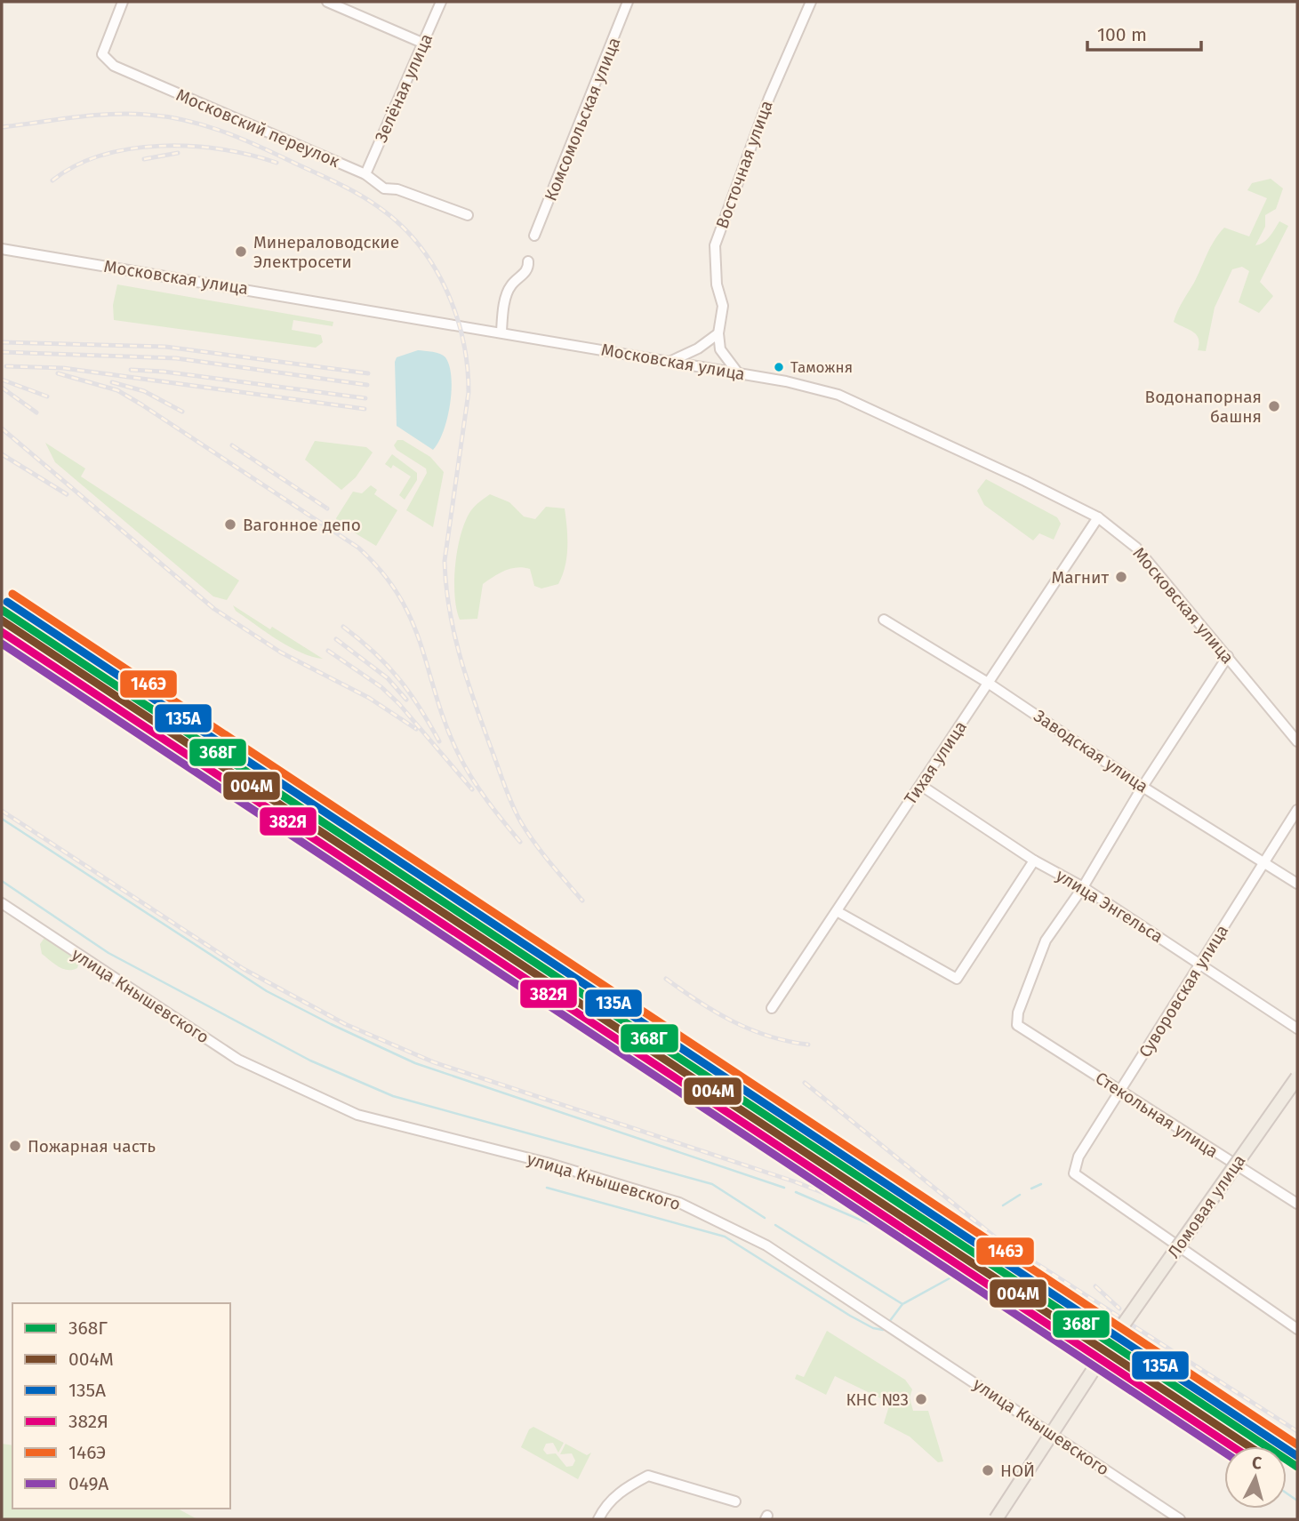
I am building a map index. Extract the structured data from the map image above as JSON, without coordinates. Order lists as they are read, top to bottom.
{
  "streets": {
    "main road": ["Ломовая улица"],
    "street": [
      "Зелёная улица",
      "Комсомольская улица",
      "Московский переулок",
      "Восточная улица",
      "Московская улица",
      "Заводская улица",
      "Тихая улица",
      "улица Энгельса",
      "Суворовская улица",
      "улица Кнышевского",
      "Стекольная улица"
    ]
  },
  "crossings": [
    ["Зелёная улица", "Московский переулок"],
    ["Московская улица", "Тихая улица"],
    ["Заводская улица", "Тихая улица"],
    ["Заводская улица", "Суворовская улица"],
    ["Тихая улица", "улица Энгельса"],
    ["улица Энгельса", "Суворовская улица"],
    ["улица Энгельса", "Стекольная улица"],
    ["Суворовская улица", "Стекольная улица"]
  ],
  "places": [
    "Минераловодские Электросети",
    "Таможня",
    "Водонапорная башня",
    "Вагонное депо",
    "Магнит",
    "Пожарная часть",
    "КНС №3",
    "НОЙ"
  ],
  "lines": [
    "transit line 146Э",
    "transit line 135А",
    "transit line 368Г",
    "transit line 004М",
    "transit line 382Я",
    "transit line 049А"
  ],
  "legend": [
    "368Г",
    "004М",
    "135А",
    "382Я",
    "146Э",
    "049А"
  ],
  "scale_bar": "100 m",
  "north": "top"
}
